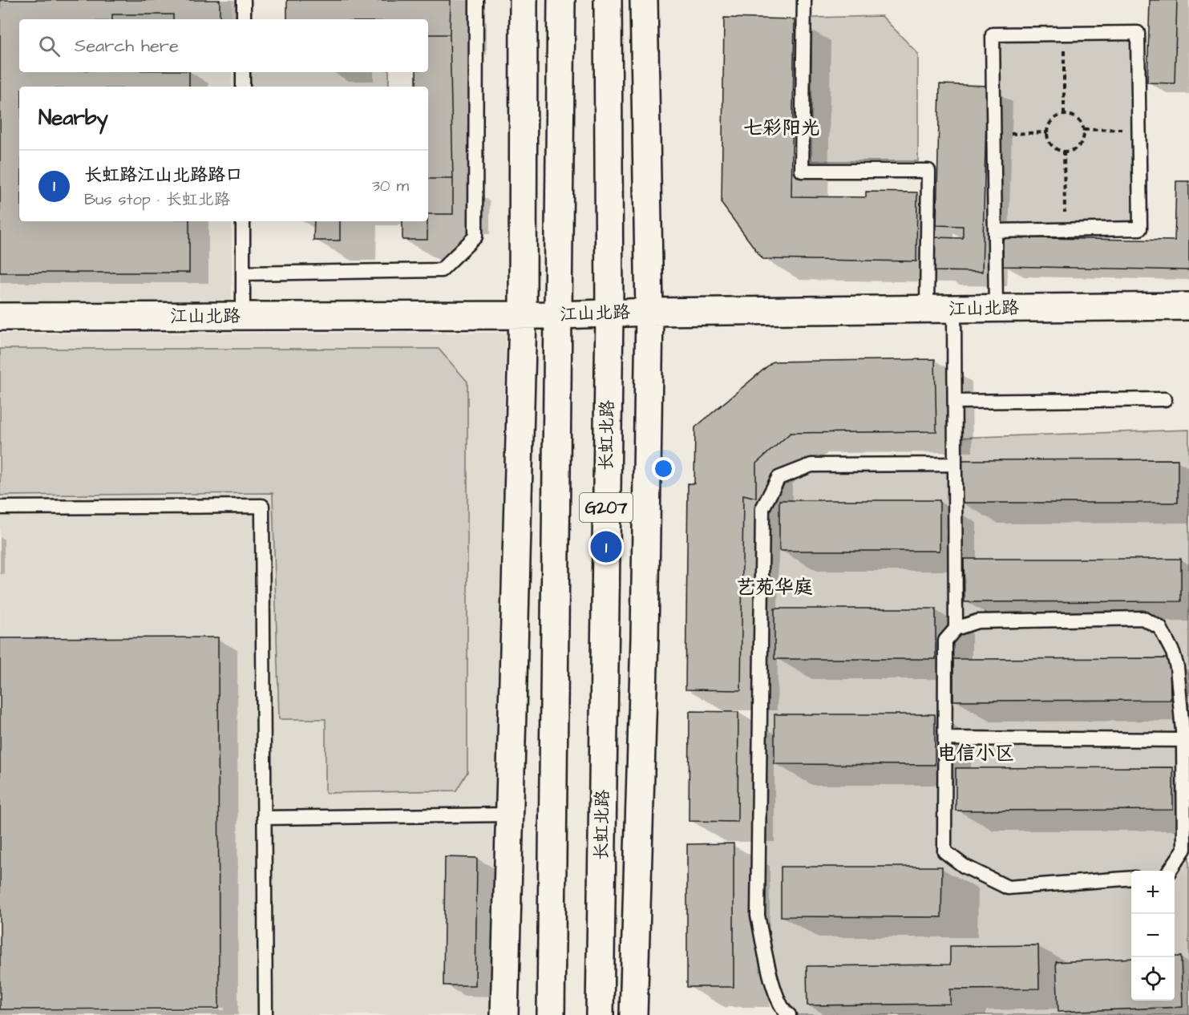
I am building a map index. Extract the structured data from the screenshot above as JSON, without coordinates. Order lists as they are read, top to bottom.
{
  "streets": {
    "main road": ["江山北路", "长虹北路", "G207"]
  },
  "crossings": [
    ["江山北路", "长虹北路"],
    ["江山北路", "G207"]
  ],
  "districts": ["七彩阳光", "艺苑华庭", "电信小区"],
  "page": {
    "search": "Search here",
    "heading": "Nearby",
    "list": [
      {
        "mark": "1",
        "name": "长虹路江山北路路口",
        "note": "Bus stop · 长虹北路",
        "value": "30 m"
      }
    ],
    "pins": "1",
    "map_buttons": ["+", "−"]
  }
}
